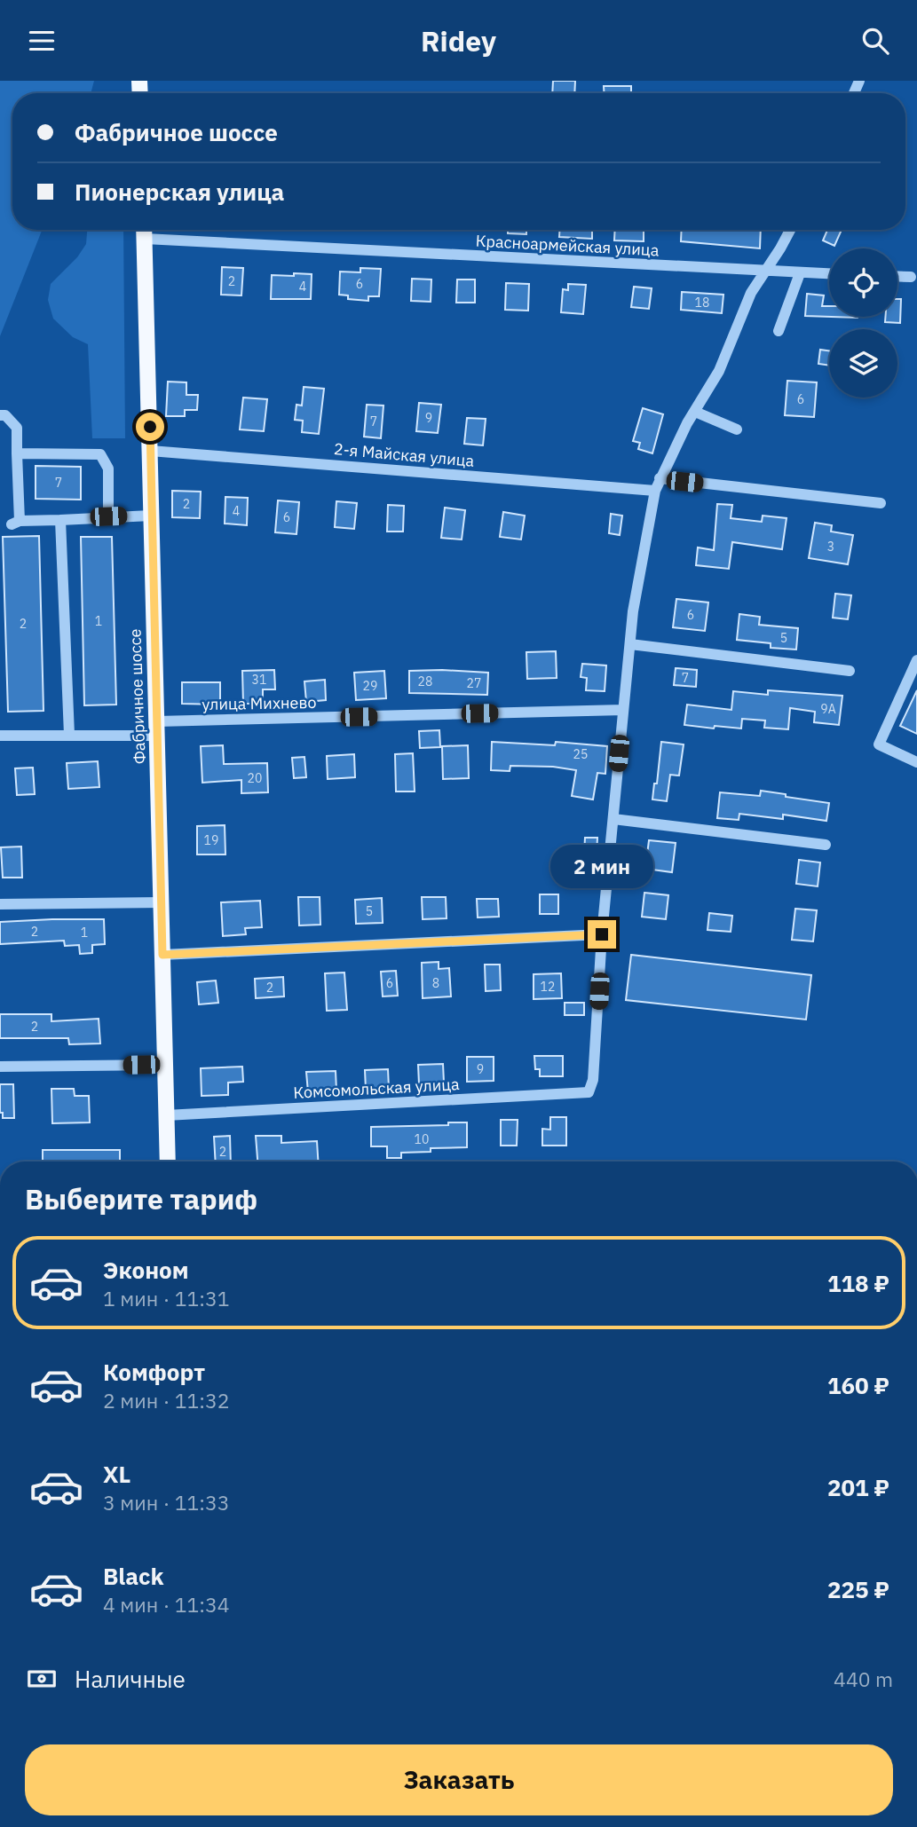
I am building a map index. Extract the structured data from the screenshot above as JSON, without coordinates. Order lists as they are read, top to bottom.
{
  "streets": {
    "main road": ["Фабричное шоссе"],
    "street": [
      "Красноармейская улица",
      "2-я Майская улица",
      "улица Михнево",
      "Комсомольская улица"
    ]
  },
  "crossings": [
    ["Красноармейская улица", "Фабричное шоссе"],
    ["2-я Майская улица", "Фабричное шоссе"],
    ["Фабричное шоссе", "улица Михнево"],
    ["Фабричное шоссе", "Комсомольская улица"]
  ],
  "house_numbers": [
    "2",
    "6",
    "4",
    "18",
    "6",
    "9",
    "7",
    "7",
    "2",
    "4",
    "6",
    "3",
    "6",
    "1",
    "2",
    "5",
    "7",
    "31",
    "28",
    "27",
    "29",
    "9А",
    "25",
    "20",
    "19",
    "5",
    "2",
    "1",
    "6",
    "8",
    "12",
    "2",
    "2",
    "9",
    "10",
    "2"
  ],
  "page": {
    "header": "Ridey",
    "banner": ["Фабричное шоссе", "Пионерская улица"],
    "bubble": "2 мин",
    "heading": "Выберите тариф",
    "list": [
      {
        "name": "Эконом",
        "note": "1 мин · 11:31",
        "value": "118 ₽"
      },
      {
        "name": "Комфорт",
        "note": "2 мин · 11:32",
        "value": "160 ₽"
      },
      {
        "name": "XL",
        "note": "3 мин · 11:33",
        "value": "201 ₽"
      },
      {
        "name": "Black",
        "note": "4 мин · 11:34",
        "value": "225 ₽"
      }
    ],
    "pay": ["Наличные", "440 m"],
    "buttons": "Заказать"
  }
}
